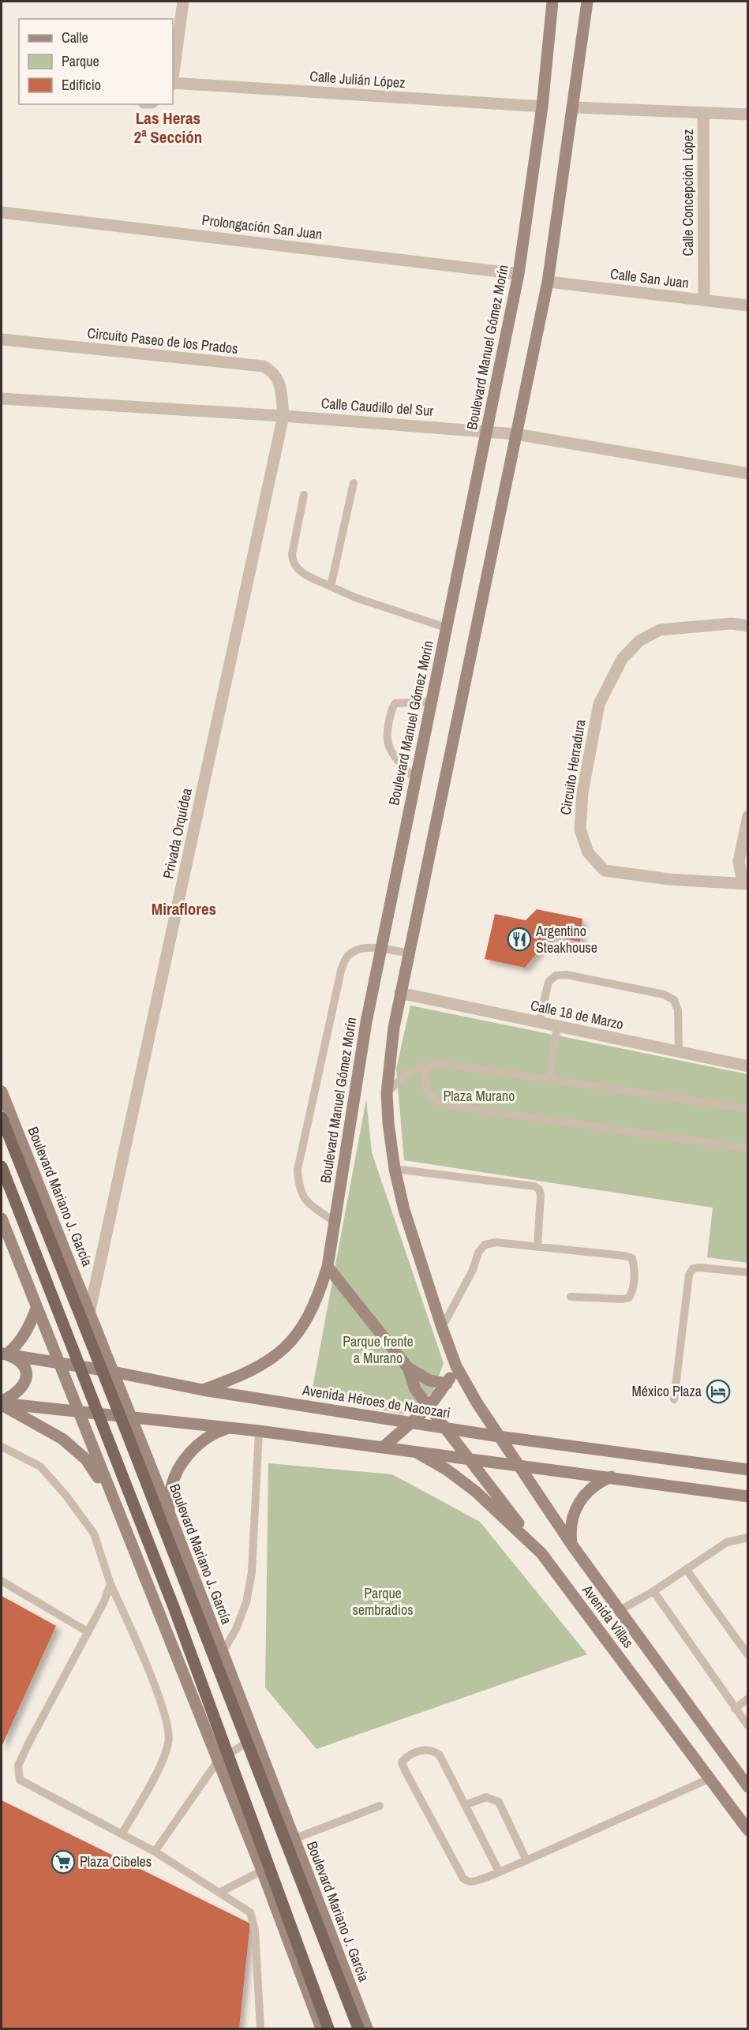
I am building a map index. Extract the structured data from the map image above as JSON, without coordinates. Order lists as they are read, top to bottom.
{
  "streets": {
    "main road": [
      "Boulevard Manuel Gómez Morín",
      "Boulevard Mariano J. García",
      "Avenida Héroes de Nacozari",
      "Avenida Villas"
    ],
    "street": [
      "Calle Julián López",
      "Calle Concepción López",
      "Prolongación San Juan",
      "Calle San Juan",
      "Circuito Paseo de los Prados",
      "Calle Caudillo del Sur",
      "Circuito Herradura",
      "Privada Orquídea",
      "Calle 18 de Marzo"
    ]
  },
  "crossings": [
    ["Calle Julián López", "Boulevard Manuel Gómez Morín"],
    ["Calle Concepción López", "Calle San Juan"],
    ["Prolongación San Juan", "Boulevard Manuel Gómez Morín"],
    ["Circuito Paseo de los Prados", "Calle Caudillo del Sur"],
    ["Circuito Paseo de los Prados", "Privada Orquídea"],
    ["Boulevard Manuel Gómez Morín", "Calle Caudillo del Sur"],
    ["Boulevard Manuel Gómez Morín", "Avenida Héroes de Nacozari"],
    ["Calle Caudillo del Sur", "Privada Orquídea"],
    ["Privada Orquídea", "Boulevard Mariano J. García"],
    ["Boulevard Mariano J. García", "Avenida Héroes de Nacozari"],
    ["Avenida Héroes de Nacozari", "Avenida Villas"]
  ],
  "districts": ["Las Heras 2ª Sección", "Miraflores"],
  "parks": ["Plaza Murano", "Parque frente a Murano", "Parque sembradios"],
  "places": {
    "restaurant": ["Argentino Steakhouse"],
    "hotel": ["México Plaza"],
    "supermarket": ["Plaza Cibeles"]
  },
  "legend": ["Calle", "Parque", "Edificio"]
}
